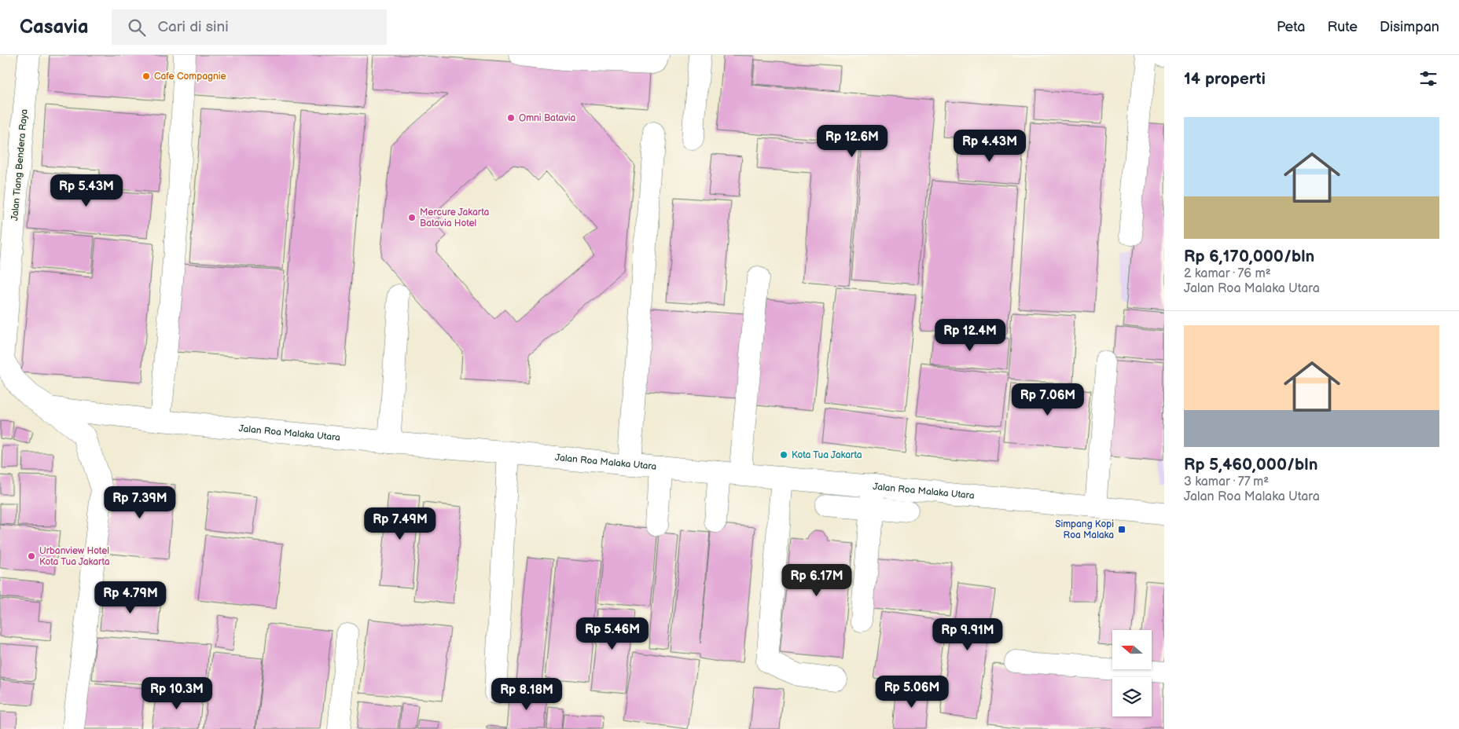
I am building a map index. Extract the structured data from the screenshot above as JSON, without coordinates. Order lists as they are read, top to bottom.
{
  "streets": {
    "street": ["Jalan Tiang Bendera Raya", "Jalan Roa Malaka Utara"]
  },
  "crossings": [
    ["Jalan Tiang Bendera Raya", "Jalan Roa Malaka Utara"]
  ],
  "places": {
    "other": [
      "Cafe Compagnie",
      "Omni Batavia",
      "Mercure Jakarta Batavia Hotel",
      "Kota Tua Jakarta",
      "Urbanview Hotel Kota Tua Jakarta"
    ],
    "transit": ["Simpang Kopi Roa Malaka"]
  },
  "north": "left",
  "page": {
    "header": "Casavia",
    "search": "Cari di sini",
    "nav": ["Peta", "Rute", "Disimpan"],
    "heading": "14 properti",
    "list": [
      {
        "name": "Rp 6,170,000/bln",
        "note": "2 kamar · 76 m² · Jalan Roa Malaka Utara"
      },
      {
        "name": "Rp 5,460,000/bln",
        "note": "3 kamar · 77 m² · Jalan Roa Malaka Utara"
      }
    ],
    "price": [
      "Rp 12.6M",
      "Rp 4.43M",
      "Rp 5.43M",
      "Rp 12.4M",
      "Rp 7.06M",
      "Rp 7.39M",
      "Rp 7.49M",
      "Rp 6.17M",
      "Rp 4.79M",
      "Rp 5.46M",
      "Rp 9.91M",
      "Rp 5.06M",
      "Rp 10.3M",
      "Rp 8.18M"
    ]
  }
}
